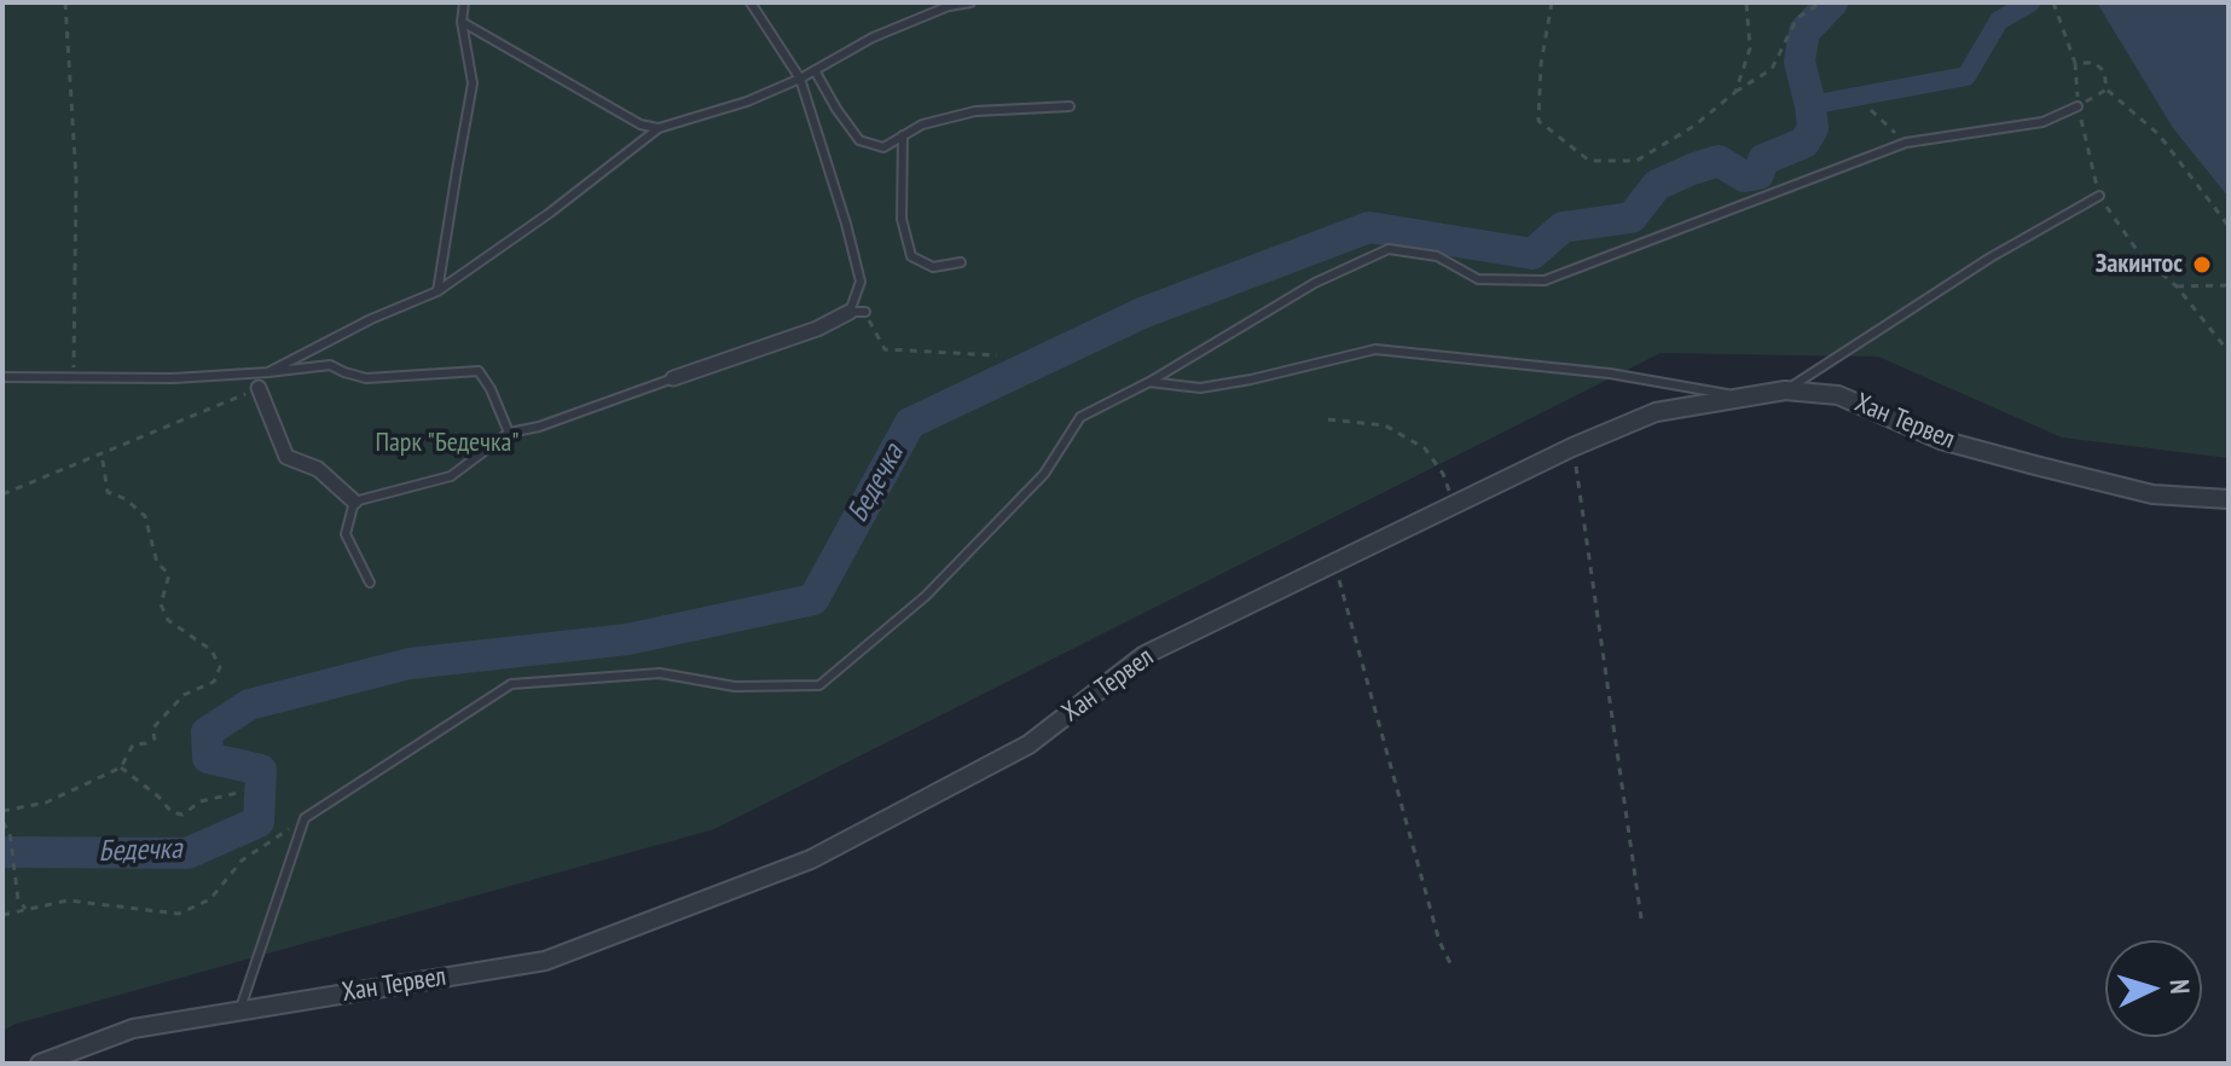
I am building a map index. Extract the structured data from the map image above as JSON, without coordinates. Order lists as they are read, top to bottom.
{
  "streets": {
    "street": ["Хан Тервел"]
  },
  "water": ["Бедечка"],
  "parks": ["Парк \"Бедечка\""],
  "places": ["Закинтос"],
  "north": "right"
}
